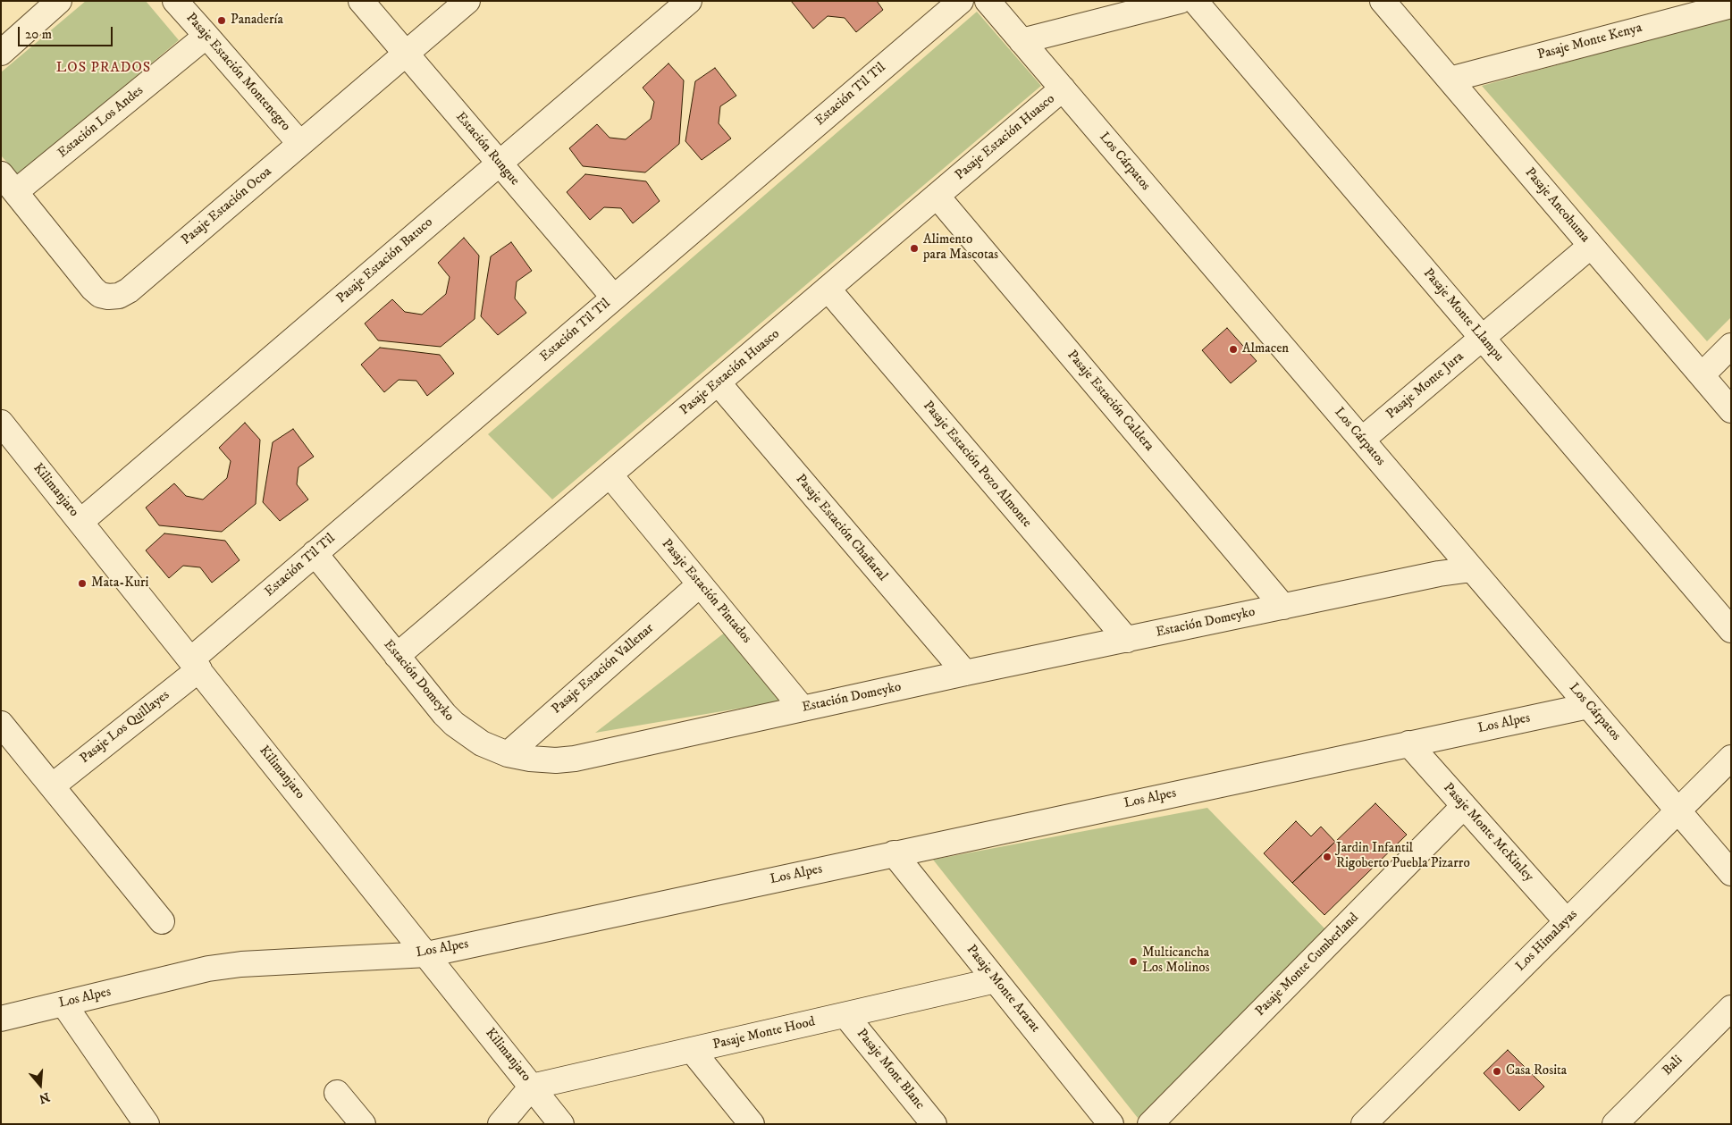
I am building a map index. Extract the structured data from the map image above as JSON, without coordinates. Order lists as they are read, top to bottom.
{
  "streets": {
    "street": [
      "Pasaje Monte Kenya",
      "Pasaje Estación Montenegro",
      "Estación Til Til",
      "Estación Los Andes",
      "Pasaje Estación Huasco",
      "Estación Rungue",
      "Los Cárpatos",
      "Pasaje Ancohuma",
      "Pasaje Estación Ocoa",
      "Pasaje Estación Batuco",
      "Pasaje Monte Llampu",
      "Pasaje Monte Jura",
      "Pasaje Estación Caldera",
      "Pasaje Estación Pozo Almonte",
      "Kilimanjaro",
      "Pasaje Estación Chañaral",
      "Pasaje Estación Pintados",
      "Estación Domeyko",
      "Pasaje Estación Vallenar",
      "Los Alpes",
      "Pasaje Los Quillayes",
      "Pasaje Monte McKinley",
      "Los Himalayas",
      "Pasaje Monte Cumberland",
      "Pasaje Monte Ararat",
      "Pasaje Monte Hood",
      "Bali",
      "Pasaje Mont Blanc"
    ]
  },
  "crossings": [
    ["Pasaje Monte Kenya", "Pasaje Ancohuma"],
    ["Pasaje Estación Montenegro", "Estación Los Andes"],
    ["Pasaje Estación Montenegro", "Pasaje Estación Ocoa"],
    ["Estación Til Til", "Estación Rungue"],
    ["Estación Til Til", "Kilimanjaro"],
    ["Estación Til Til", "Estación Domeyko"],
    ["Estación Til Til", "Pasaje Los Quillayes"],
    ["Estación Los Andes", "Pasaje Estación Ocoa"],
    ["Pasaje Estación Huasco", "Los Cárpatos"],
    ["Pasaje Estación Huasco", "Pasaje Estación Caldera"],
    ["Pasaje Estación Huasco", "Pasaje Estación Pozo Almonte"],
    ["Pasaje Estación Huasco", "Pasaje Estación Chañaral"],
    ["Pasaje Estación Huasco", "Pasaje Estación Pintados"],
    ["Pasaje Estación Huasco", "Estación Domeyko"],
    ["Estación Rungue", "Pasaje Estación Ocoa"],
    ["Estación Rungue", "Pasaje Estación Batuco"],
    ["Los Cárpatos", "Pasaje Monte Jura"],
    ["Los Cárpatos", "Estación Domeyko"],
    ["Los Cárpatos", "Los Alpes"],
    ["Los Cárpatos", "Los Himalayas"],
    ["Pasaje Ancohuma", "Pasaje Monte Jura"],
    ["Pasaje Estación Batuco", "Kilimanjaro"],
    ["Pasaje Monte Llampu", "Pasaje Monte Jura"],
    ["Pasaje Estación Caldera", "Estación Domeyko"],
    ["Pasaje Estación Pozo Almonte", "Estación Domeyko"],
    ["Kilimanjaro", "Los Alpes"],
    ["Kilimanjaro", "Pasaje Los Quillayes"],
    ["Kilimanjaro", "Pasaje Monte Hood"],
    ["Pasaje Estación Chañaral", "Estación Domeyko"],
    ["Pasaje Estación Pintados", "Estación Domeyko"],
    ["Pasaje Estación Pintados", "Pasaje Estación Vallenar"],
    ["Estación Domeyko", "Pasaje Estación Vallenar"],
    ["Los Alpes", "Pasaje Monte McKinley"],
    ["Los Alpes", "Pasaje Monte Ararat"],
    ["Pasaje Monte McKinley", "Los Himalayas"],
    ["Pasaje Monte McKinley", "Pasaje Monte Cumberland"],
    ["Pasaje Monte Ararat", "Pasaje Monte Hood"],
    ["Pasaje Monte Hood", "Pasaje Mont Blanc"]
  ],
  "districts": ["LOS PRADOS"],
  "places": [
    "Panadería",
    "Alimento para Mascotas",
    "Almacen",
    "Mata-Kuri",
    "Jardin Infantil Rigoberto Puebla Pizarro",
    "Multicancha Los Molinos",
    "Casa Rosita"
  ],
  "scale_bar": "20 m",
  "north": "bottom"
}
